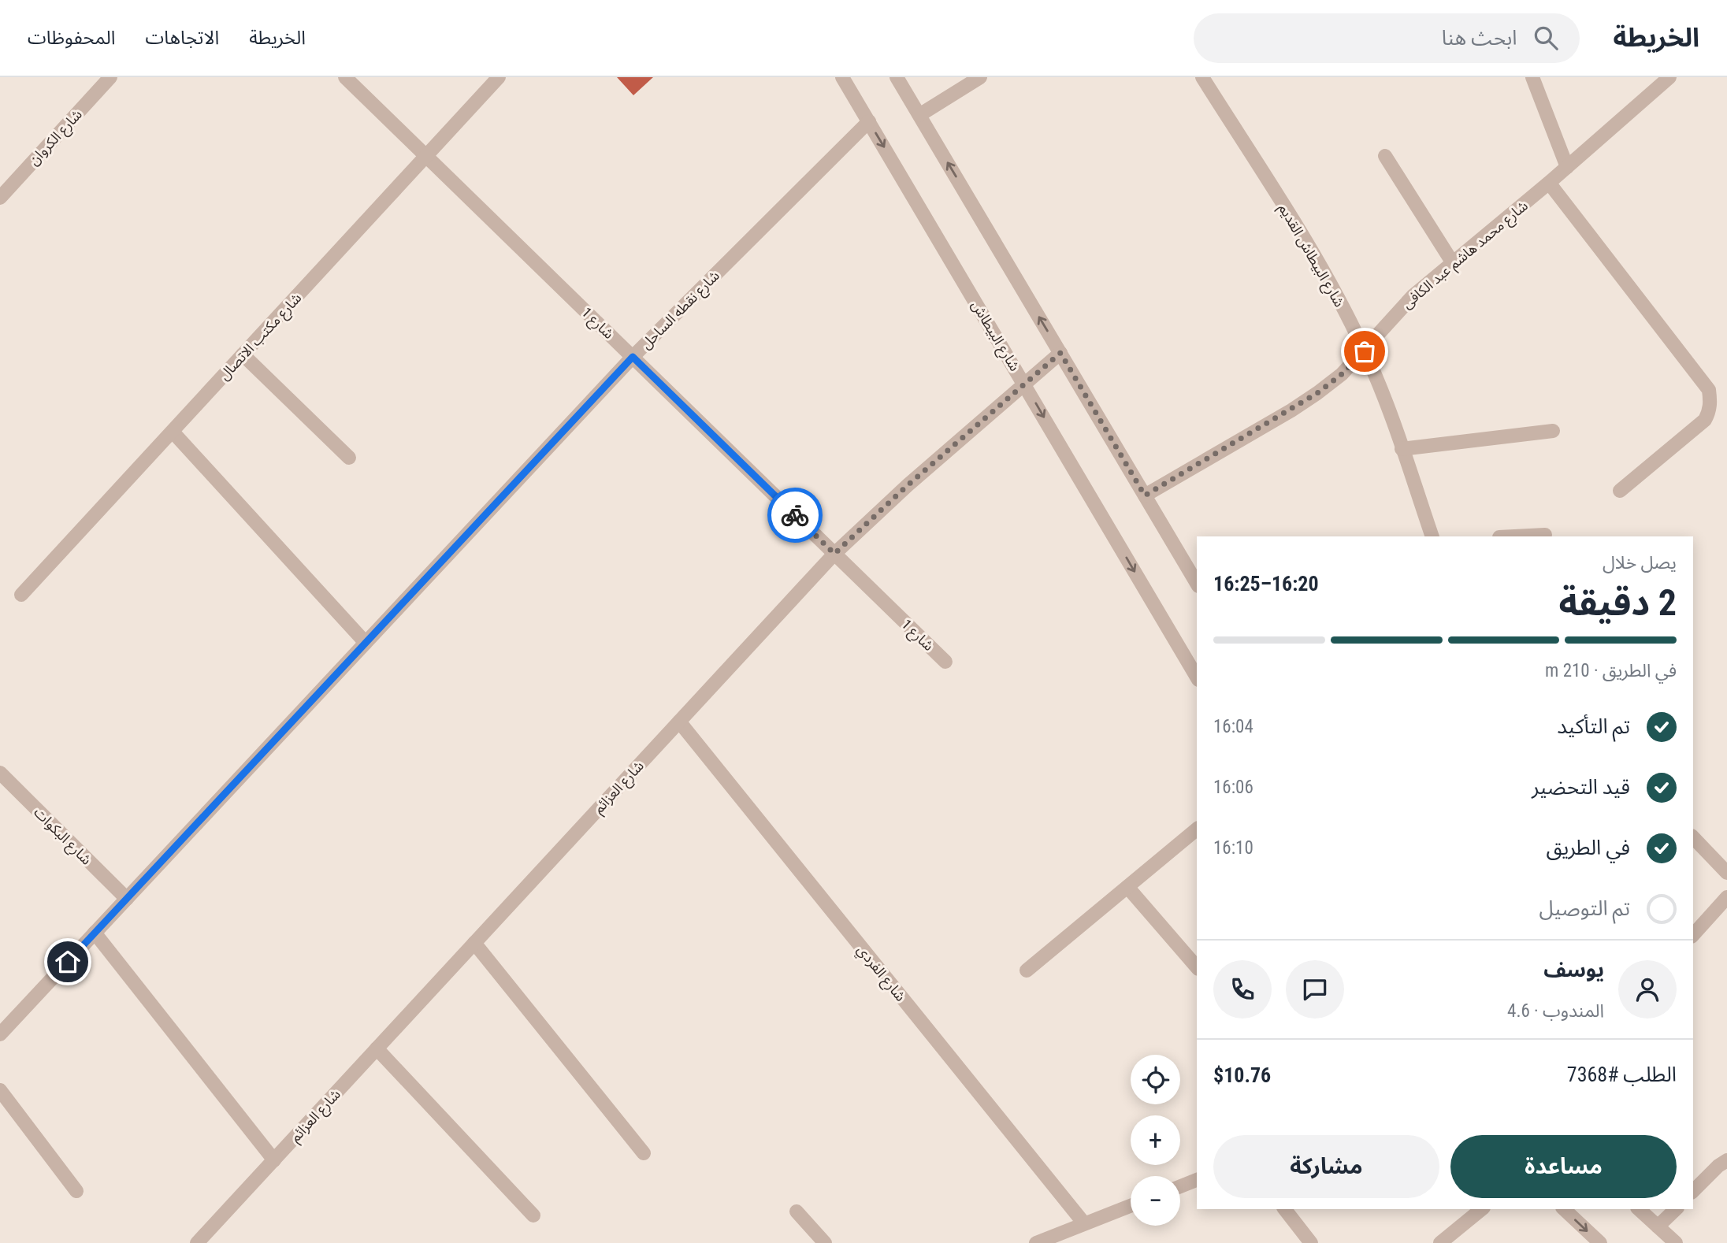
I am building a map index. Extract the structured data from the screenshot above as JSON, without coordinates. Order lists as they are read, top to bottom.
{
  "streets": {
    "street": [
      "شارع الكروان",
      "شارع محمد هاشم عبد الكافى",
      "شارع البيطاش القديم",
      "شارع نقطه الساحل",
      "شارع 1",
      "شارع البيطاش",
      "شارع مكتب الاتصال",
      "شارع العزائم",
      "شارع البكوات",
      "شارع الفردي"
    ]
  },
  "crossings": [
    ["شارع محمد هاشم عبد الكافى", "شارع البيطاش القديم"],
    ["شارع نقطه الساحل", "شارع 1"],
    ["شارع نقطه الساحل", "شارع البيطاش"],
    ["شارع نقطه الساحل", "شارع البكوات"],
    ["شارع 1", "شارع مكتب الاتصال"],
    ["شارع 1", "شارع العزائم"],
    ["شارع البيطاش", "شارع العزائم"],
    ["شارع العزائم", "شارع الفردي"]
  ],
  "page": {
    "header": "الخريطة",
    "search": "ابحث هنا",
    "nav": ["الخريطة", "الاتجاهات", "المحفوظات"],
    "heading": ["2 دقيقة", "يصل خلال", "16:20–16:25"],
    "panel": [
      "يوسف",
      "المندوب · 4.6",
      "الطلب #7368",
      "$10.76"
    ],
    "bar": "في الطريق · 210 m",
    "list": [
      ["تم التأكيد", "16:04"],
      ["قيد التحضير", "16:06"],
      ["في الطريق", "16:10"],
      "تم التوصيل"
    ],
    "map_buttons": ["+", "−"],
    "buttons": ["مساعدة", "مشاركة"]
  }
}
